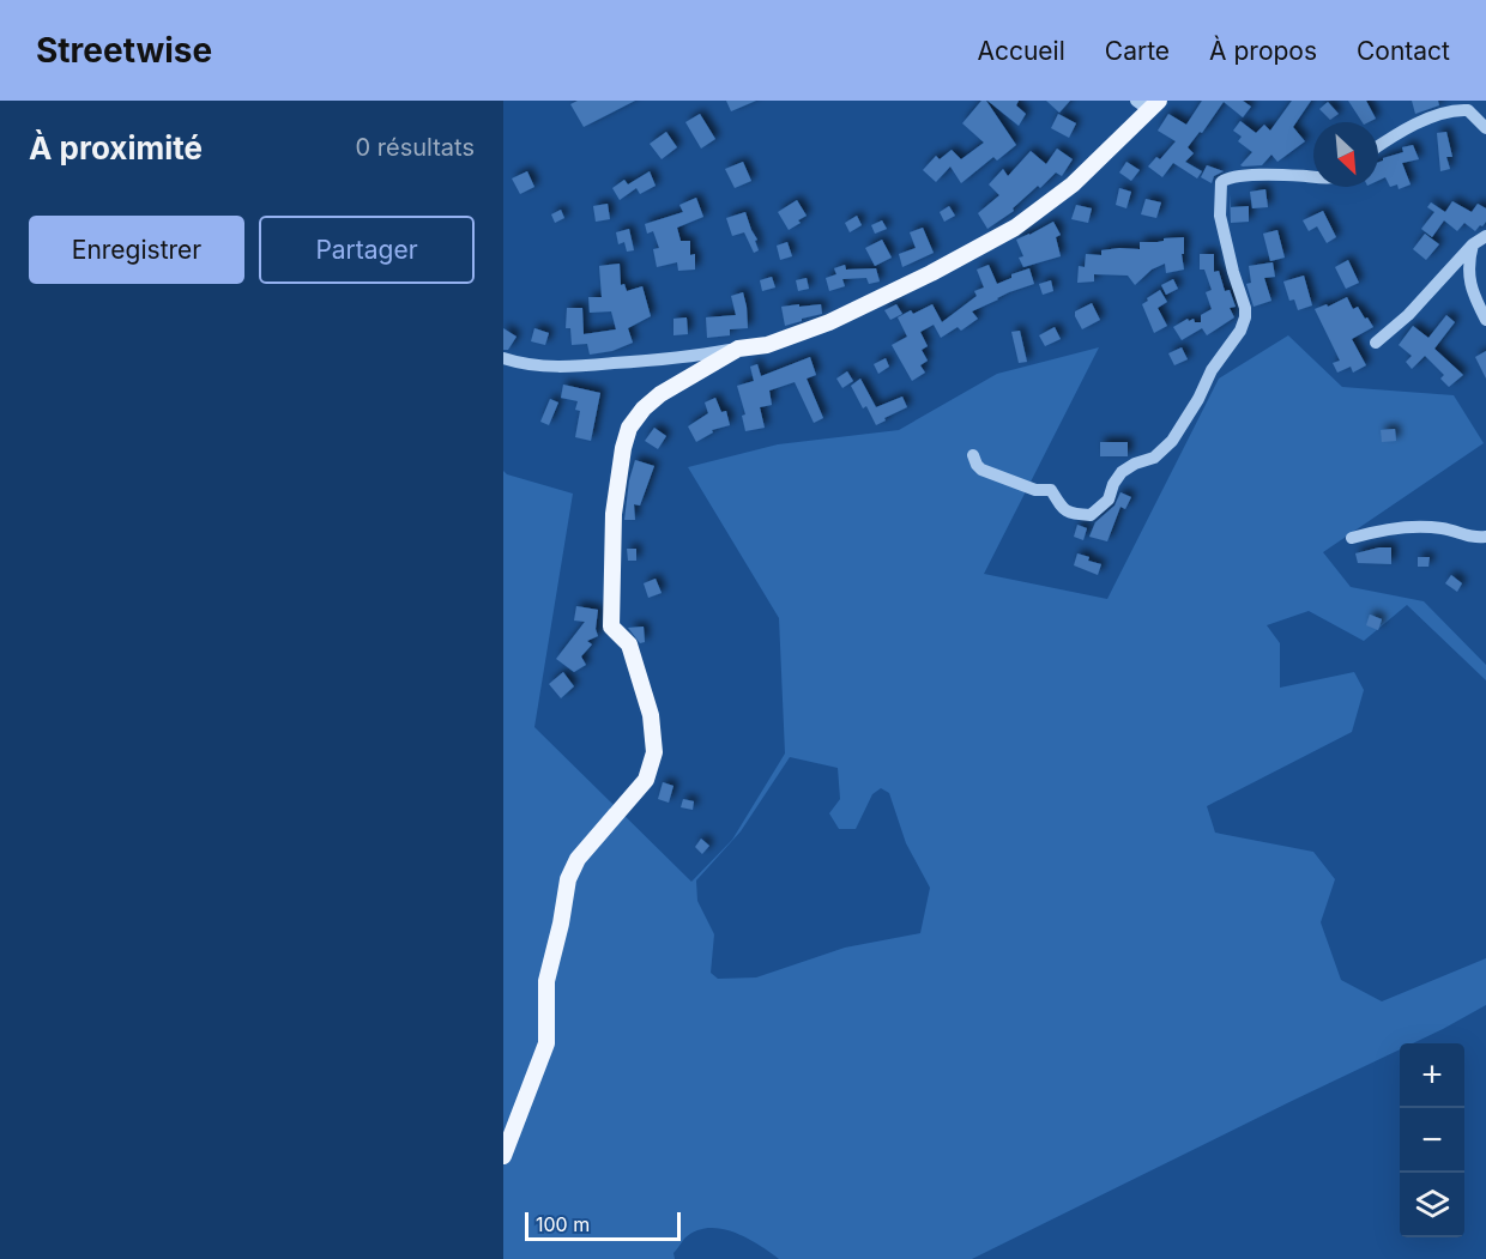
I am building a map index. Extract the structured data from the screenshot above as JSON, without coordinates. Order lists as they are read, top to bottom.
{
  "scale_bar": "100 m",
  "north": "bottom right",
  "page": {
    "header": "Streetwise",
    "nav": [
      "Accueil",
      "Carte",
      "À propos",
      "Contact"
    ],
    "heading": ["À proximité", "0 résultats"],
    "buttons": ["Enregistrer", "Partager"],
    "map_buttons": ["+", "−"],
    "scale": "100 m"
  }
}
